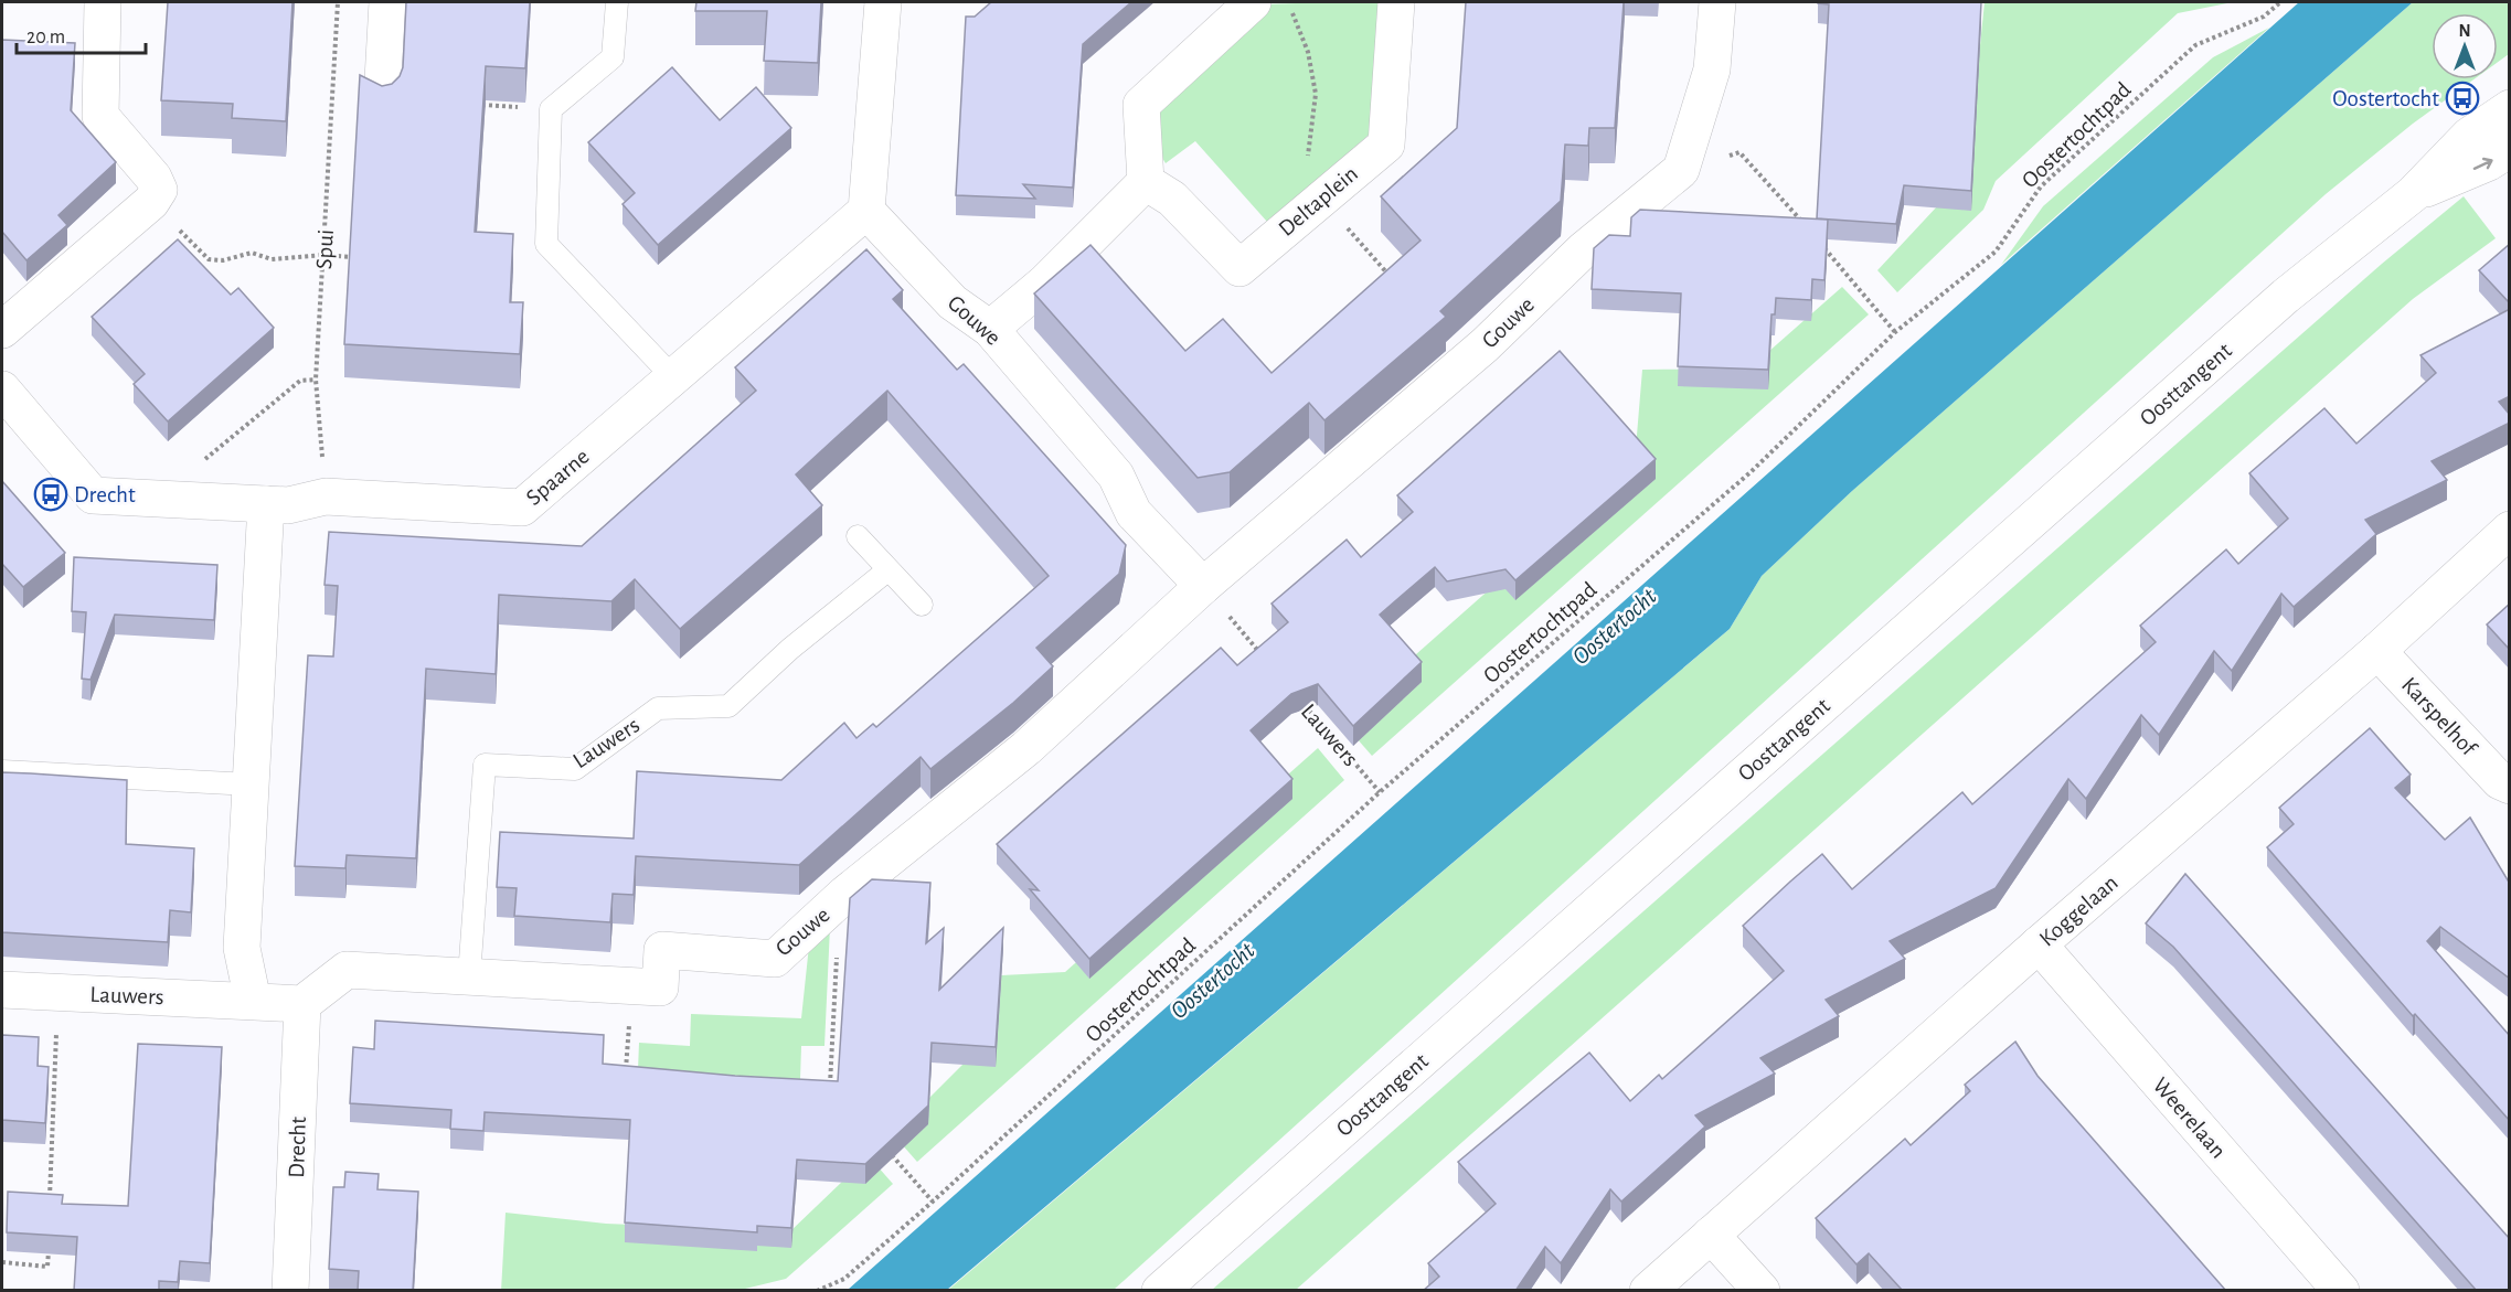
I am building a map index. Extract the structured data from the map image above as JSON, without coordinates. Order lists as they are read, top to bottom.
{
  "streets": {
    "street": [
      "Deltaplein",
      "Gouwe",
      "Oosttangent",
      "Spaarne",
      "Karspelhof",
      "Lauwers",
      "Koggelaan",
      "Weerelaan",
      "Drecht"
    ],
    "path": ["Oostertochtpad", "Spui"]
  },
  "crossings": [
    ["Oostertochtpad", "Lauwers"],
    ["Spui", "Spaarne"],
    ["Gouwe", "Spaarne"],
    ["Gouwe", "Lauwers"],
    ["Gouwe", "Drecht"],
    ["Karspelhof", "Koggelaan"],
    ["Koggelaan", "Weerelaan"]
  ],
  "water": ["Oostertocht"],
  "places": {
    "bus stop": ["Oostertocht", "Drecht"]
  },
  "scale_bar": "20 m",
  "north": "top"
}
